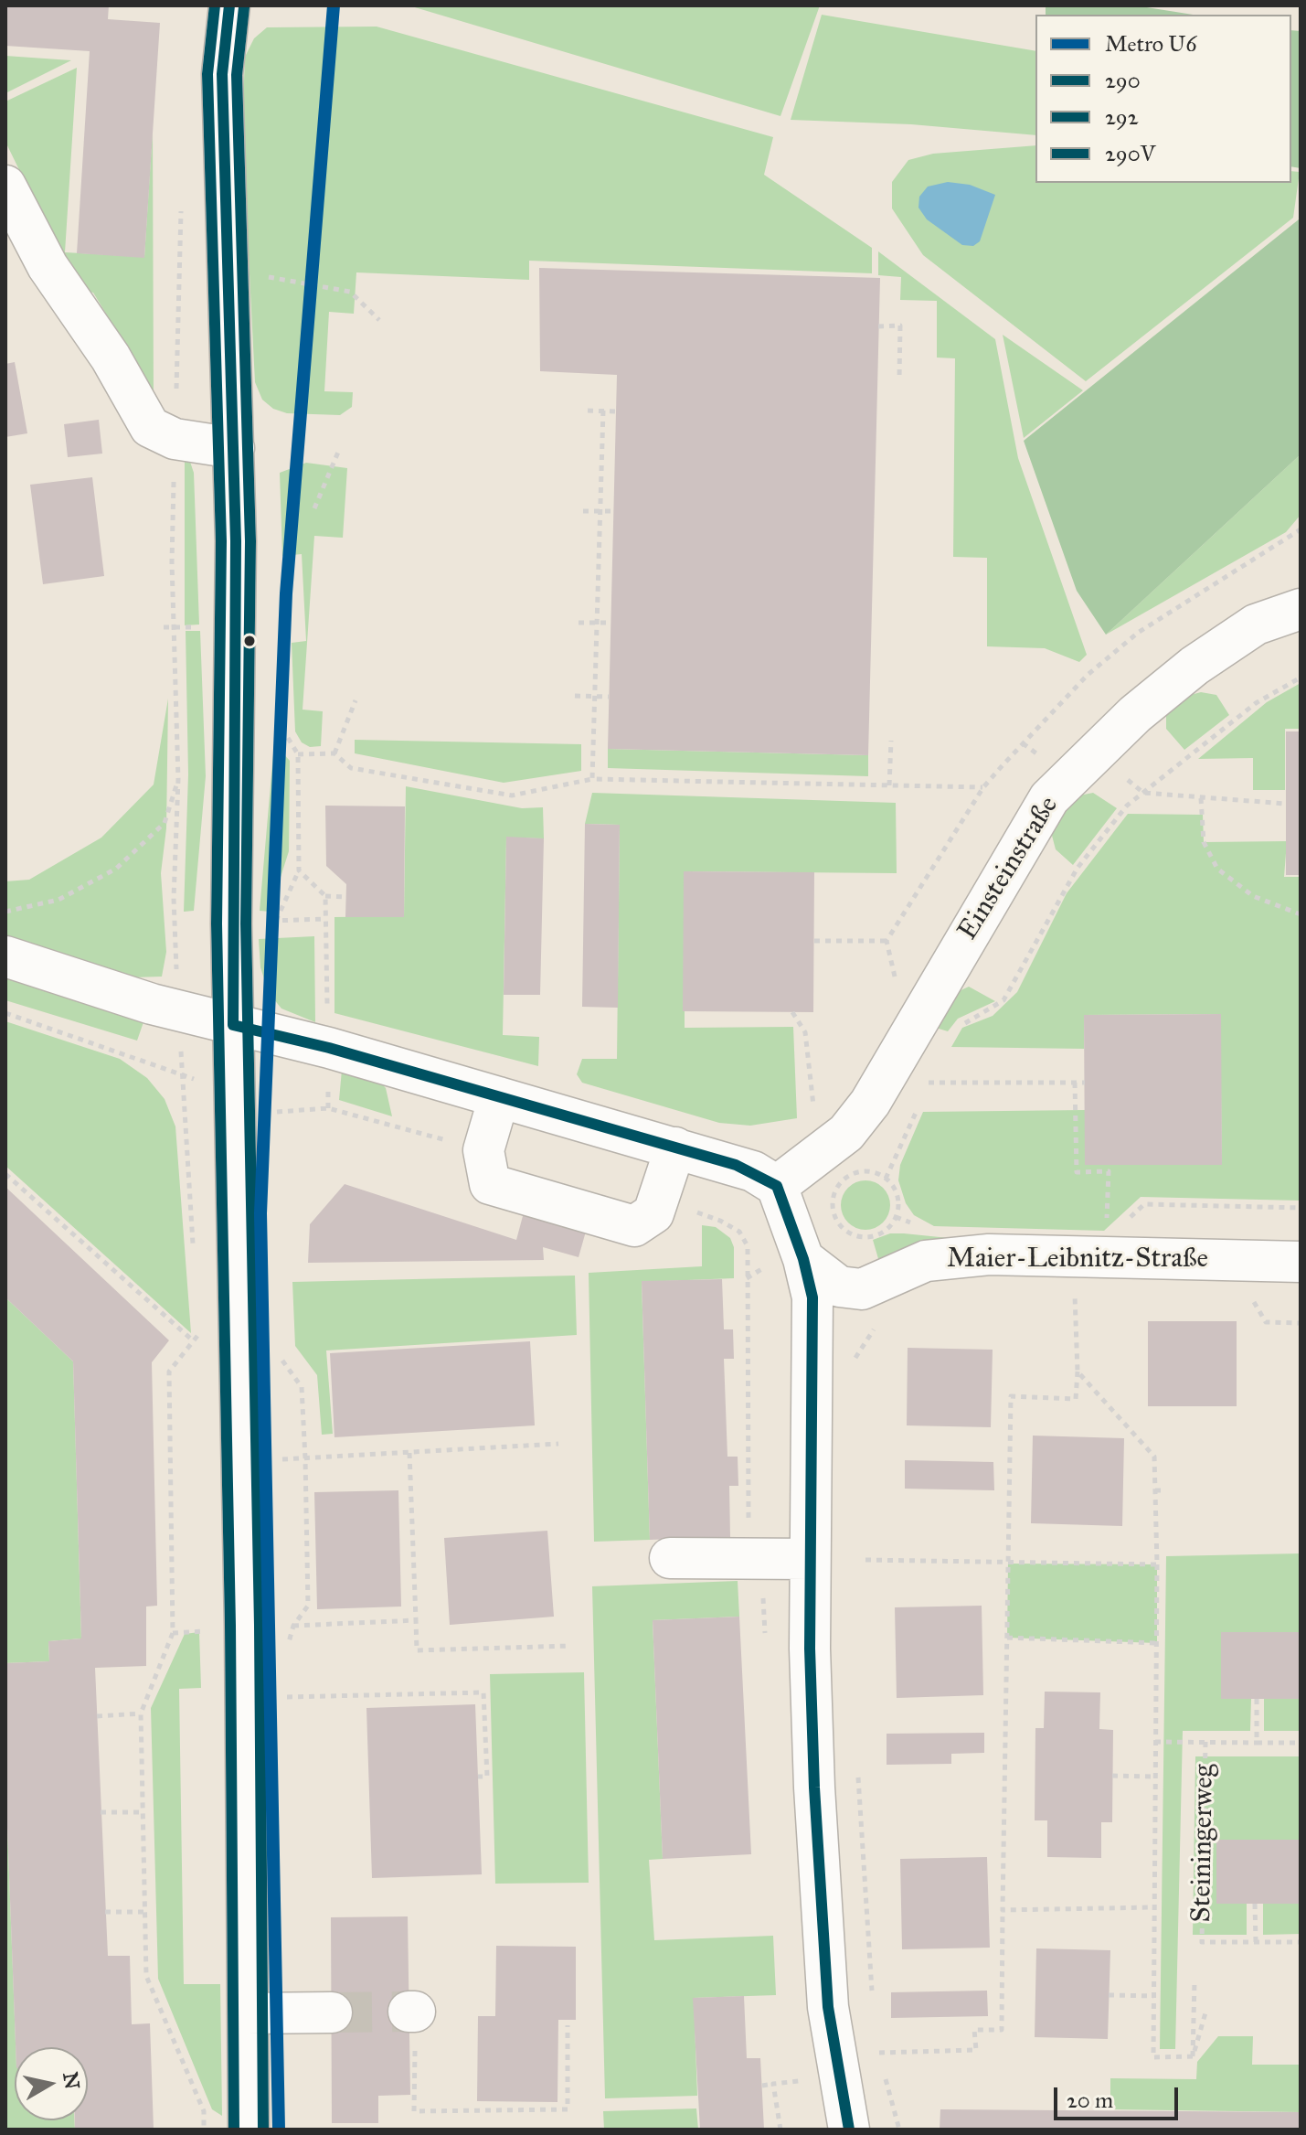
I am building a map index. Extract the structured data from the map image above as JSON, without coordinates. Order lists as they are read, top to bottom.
{
  "streets": {
    "street": ["Einsteinstraße", "Maier-Leibnitz-Straße"],
    "path": ["Steiningerweg"]
  },
  "lines": [
    "metro line U6",
    "transit line 290",
    "transit line 292",
    "transit line 290V"
  ],
  "legend": [
    "Metro U6",
    "290",
    "292",
    "290V"
  ],
  "scale_bar": "20 m",
  "north": "right"
}
